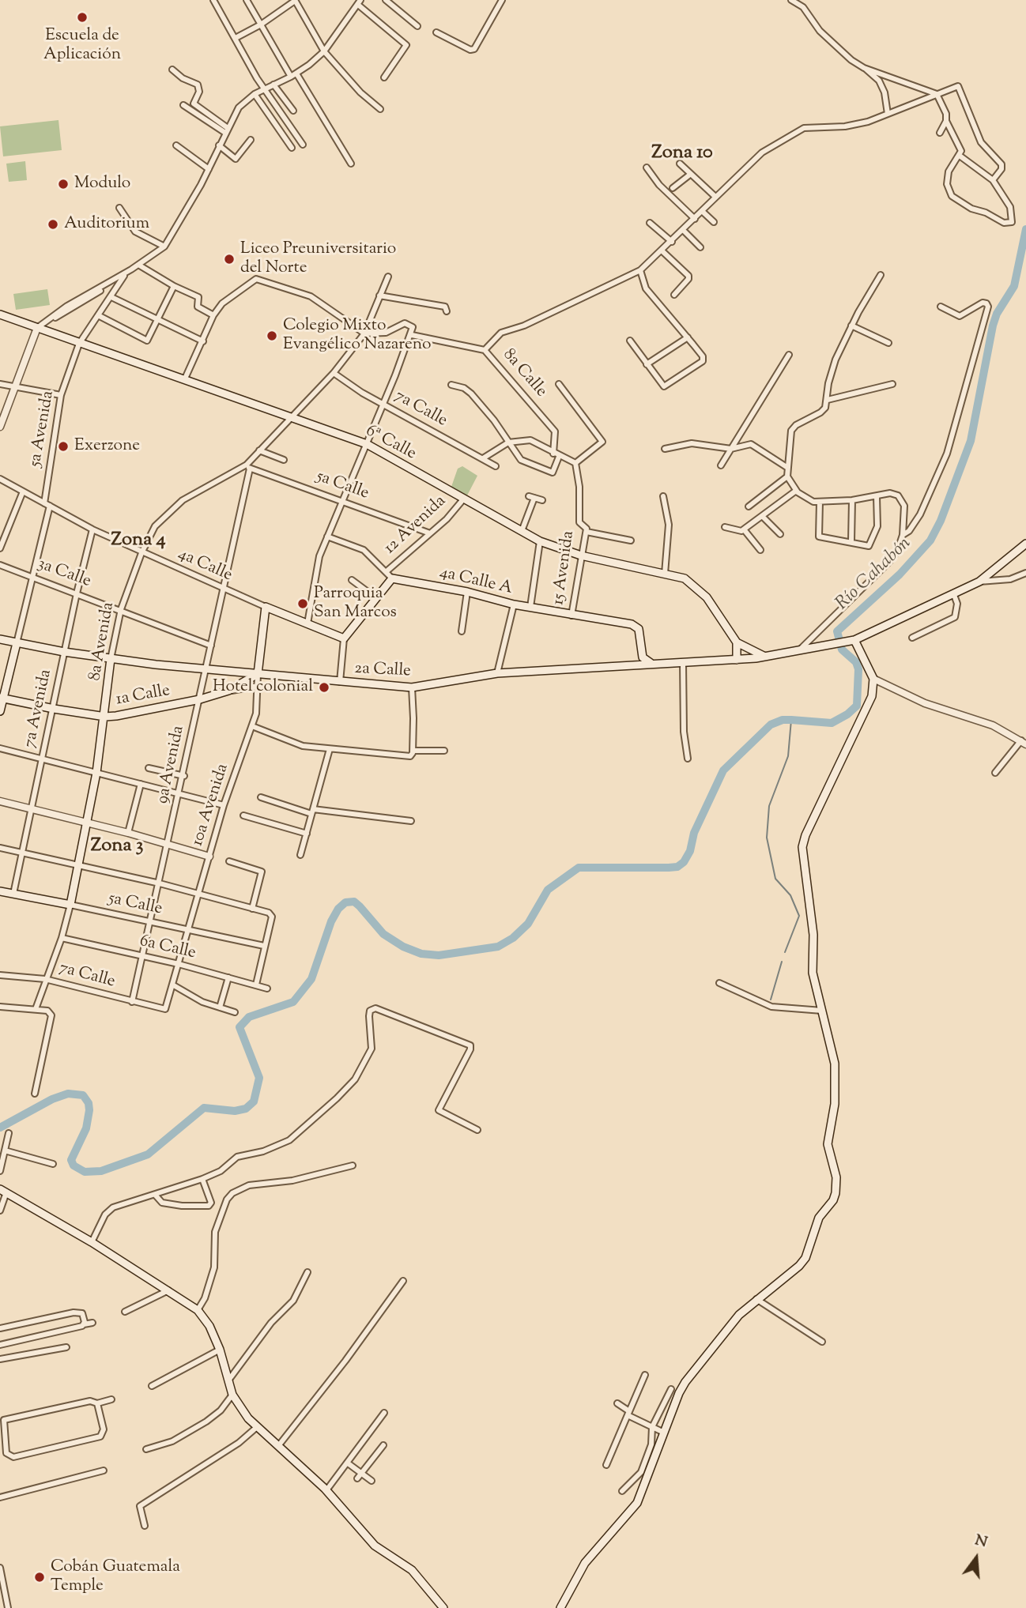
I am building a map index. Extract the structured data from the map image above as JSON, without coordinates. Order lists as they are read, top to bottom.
{
  "streets": {
    "main road": [
      "6ª Calle",
      "5a Calle",
      "12 Avenida",
      "4a Calle",
      "4a Calle A",
      "8a Avenida",
      "2a Calle",
      "1a Calle",
      "10a Avenida"
    ],
    "street": [
      "8a Calle",
      "7a Calle",
      "5a Avenida",
      "15 Avenida",
      "3a Calle",
      "7a Avenida",
      "9a Avenida",
      "6a Calle"
    ]
  },
  "crossings": [
    ["8a Calle", "8a Avenida"],
    ["7a Calle", "8a Avenida"],
    ["7a Calle", "9a Avenida"],
    ["7a Calle", "10a Avenida"],
    ["5a Avenida", "6ª Calle"],
    ["5a Avenida", "4a Calle"],
    ["5a Avenida", "3a Calle"],
    ["5a Avenida", "2a Calle"],
    ["6ª Calle", "12 Avenida"],
    ["6ª Calle", "15 Avenida"],
    ["6ª Calle", "8a Avenida"],
    ["6ª Calle", "2a Calle"],
    ["5a Calle", "12 Avenida"],
    ["5a Calle", "8a Avenida"],
    ["5a Calle", "7a Avenida"],
    ["5a Calle", "9a Avenida"],
    ["5a Calle", "10a Avenida"],
    ["12 Avenida", "4a Calle"],
    ["12 Avenida", "4a Calle A"],
    ["4a Calle", "8a Avenida"],
    ["4a Calle", "7a Avenida"],
    ["4a Calle", "9a Avenida"],
    ["4a Calle", "10a Avenida"],
    ["15 Avenida", "4a Calle A"],
    ["3a Calle", "8a Avenida"],
    ["3a Calle", "7a Avenida"],
    ["3a Calle", "9a Avenida"],
    ["4a Calle A", "2a Calle"],
    ["8a Avenida", "2a Calle"],
    ["8a Avenida", "1a Calle"],
    ["8a Avenida", "9a Avenida"],
    ["8a Avenida", "6a Calle"],
    ["2a Calle", "7a Avenida"],
    ["2a Calle", "9a Avenida"],
    ["2a Calle", "10a Avenida"],
    ["1a Calle", "7a Avenida"],
    ["1a Calle", "9a Avenida"],
    ["1a Calle", "10a Avenida"],
    ["9a Avenida", "6a Calle"],
    ["10a Avenida", "6a Calle"]
  ],
  "districts": ["Zona 10", "Zona 4", "Zona 3"],
  "water": ["Río Cahabón"],
  "places": [
    "Escuela de Aplicación",
    "Modulo",
    "Auditorium",
    "Liceo Preuniversitario del Norte",
    "Colegio Mixto Evangélico Nazareno",
    "Exerzone",
    "Parroquia San Marcos",
    "Hotel colonial",
    "Cobán Guatemala Temple"
  ],
  "north": "top"
}
